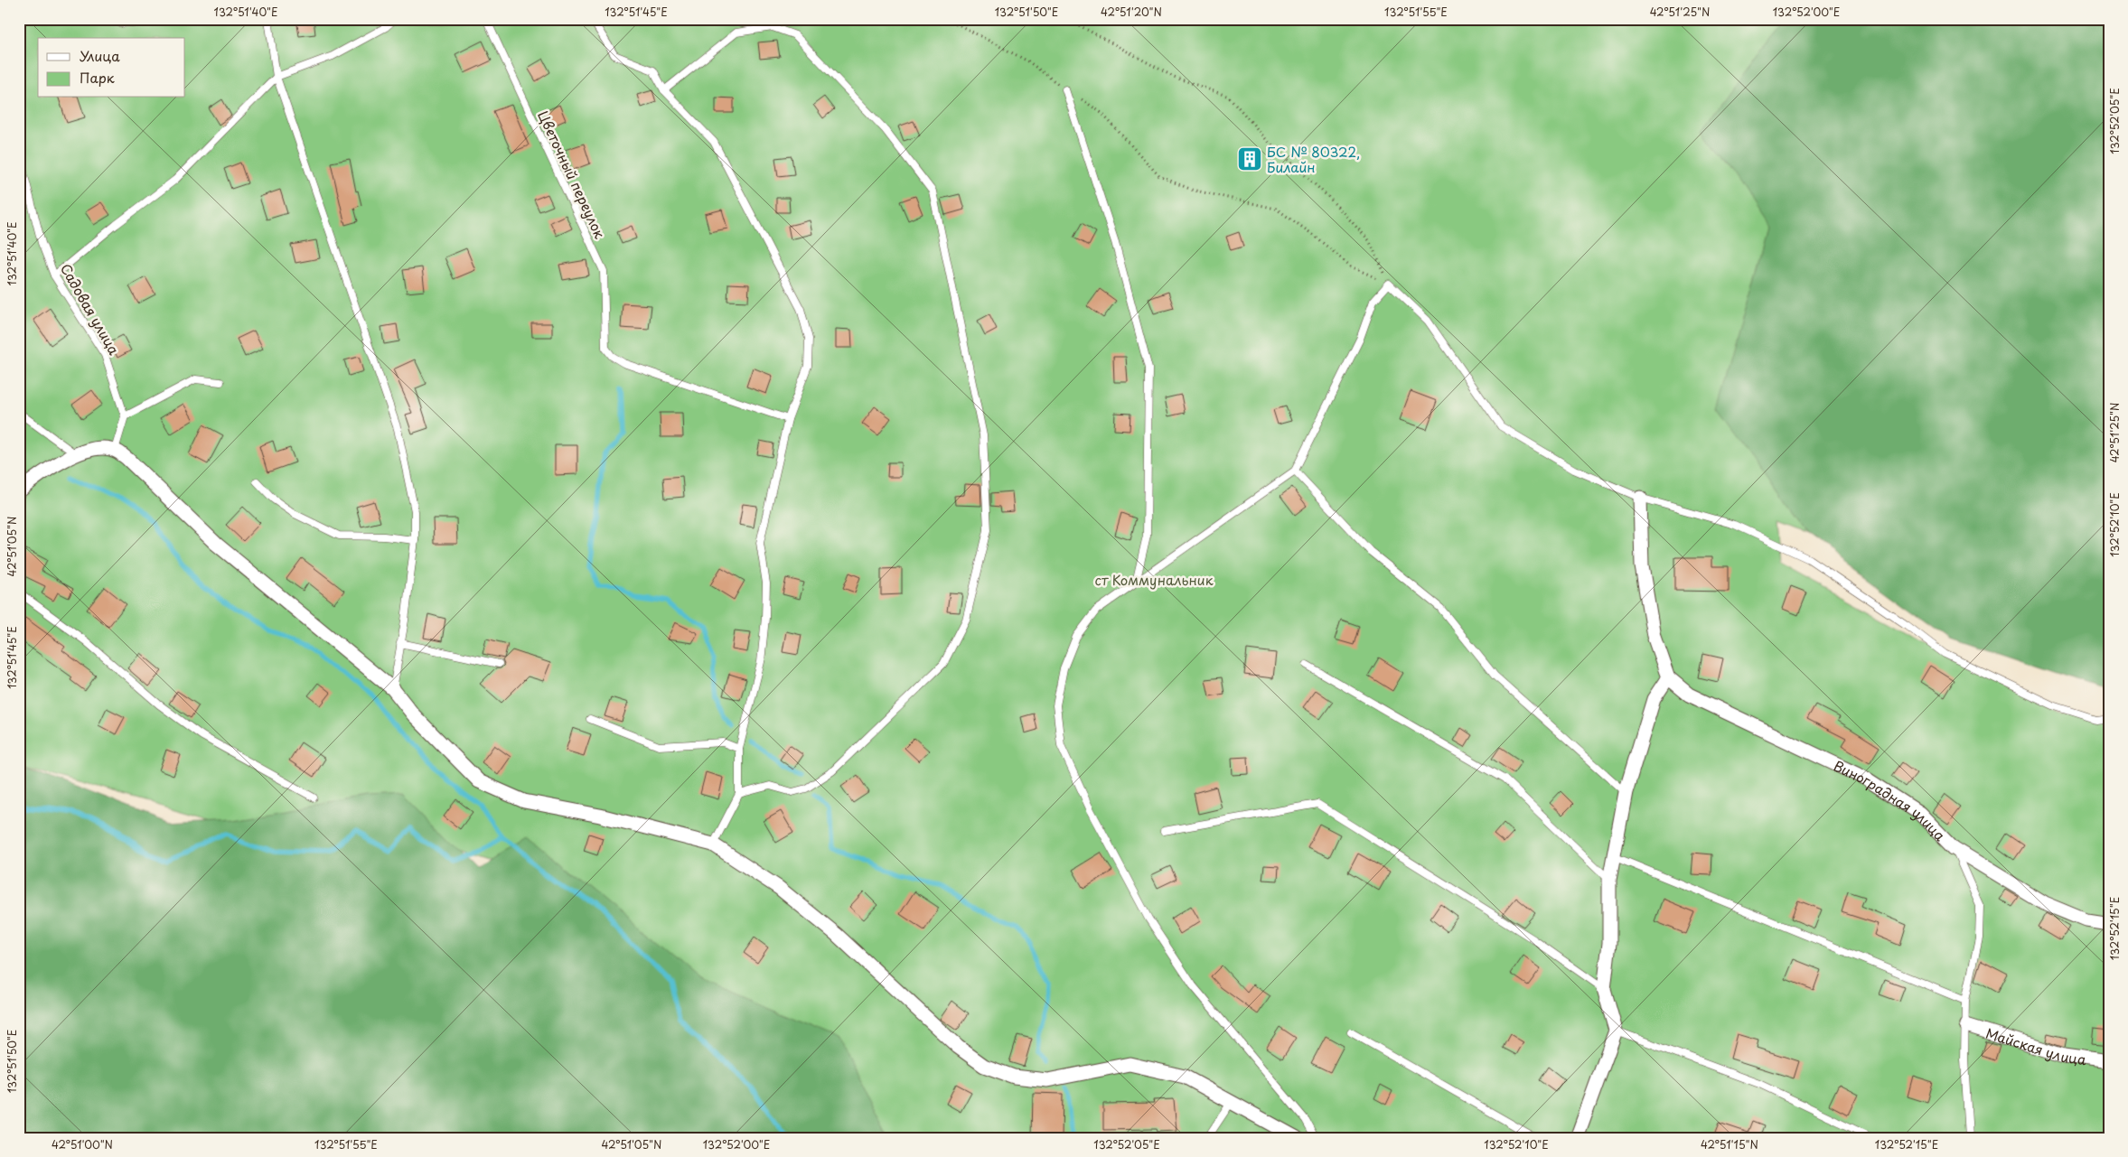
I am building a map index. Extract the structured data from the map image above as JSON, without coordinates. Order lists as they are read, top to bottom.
{
  "streets": {
    "street": ["Виноградная улица", "Майская улица"],
    "lane": ["Цветочный переулок", "Садовая улица"]
  },
  "parks": ["ст Коммунальник"],
  "places": {
    "building": ["БС № 80322, Билайн"]
  },
  "legend": ["Улица", "Парк"],
  "coordinates": [
    "132°51'40\"E",
    "132°51'45\"E",
    "132°51'50\"E",
    "42°51'20\"N",
    "132°51'55\"E",
    "42°51'25\"N",
    "132°52'00\"E",
    "132°52'05\"E",
    "132°52'10\"E",
    "42°51'05\"N",
    "132°52'15\"E",
    "42°51'00\"N",
    "42°51'15\"N"
  ]
}
